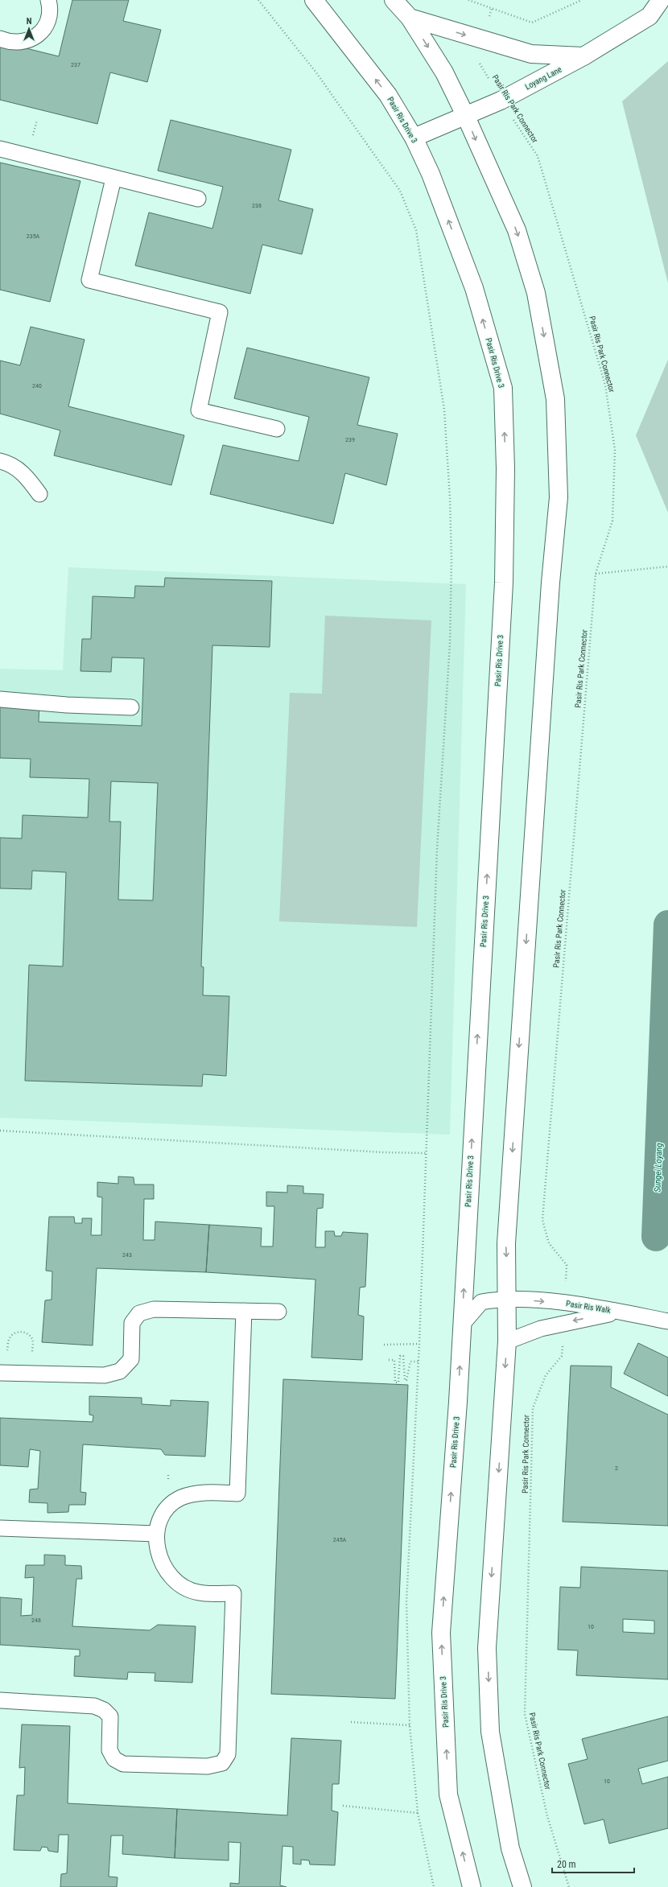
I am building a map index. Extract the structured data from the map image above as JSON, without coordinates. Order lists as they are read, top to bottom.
{
  "streets": {
    "main road": ["Loyang Lane", "Pasir Ris Drive 3"],
    "lane": ["Pasir Ris Walk"],
    "path": ["Pasir Ris Park Connector"]
  },
  "crossings": [
    ["Loyang Lane", "Pasir Ris Park Connector"],
    ["Loyang Lane", "Pasir Ris Drive 3"],
    ["Pasir Ris Park Connector", "Pasir Ris Walk"],
    ["Pasir Ris Drive 3", "Pasir Ris Walk"]
  ],
  "water": ["Sungei Loyang"],
  "house_numbers": [
    "237",
    "238",
    "235A",
    "240",
    "239",
    "243",
    "2",
    "245A",
    "248",
    "10",
    "10"
  ],
  "scale_bar": "20 m",
  "north": "top"
}
